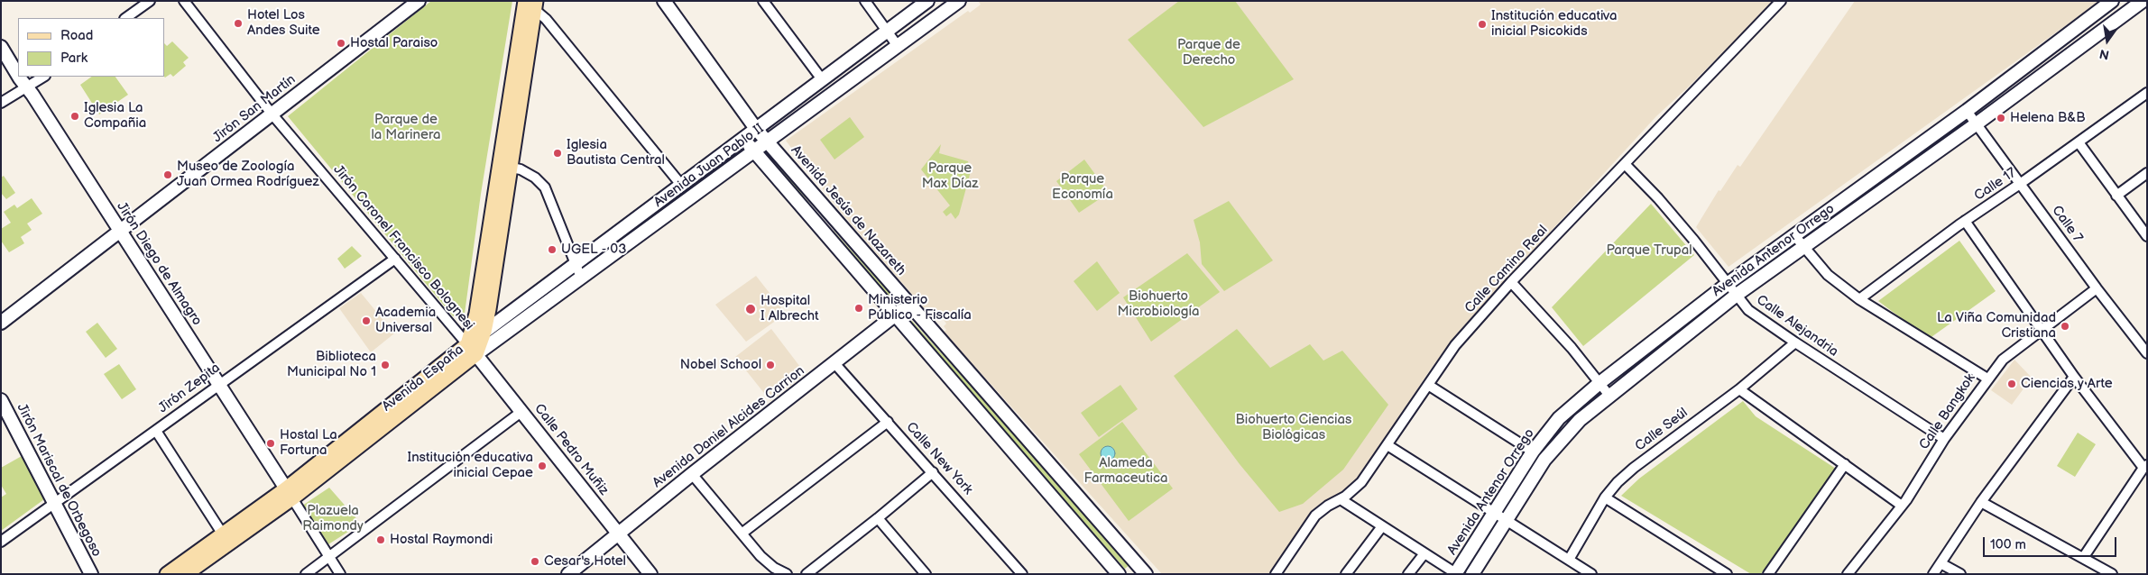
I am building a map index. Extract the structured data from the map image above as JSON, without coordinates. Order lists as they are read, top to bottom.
{
  "streets": {
    "main road": ["Avenida España"],
    "street": [
      "Jirón San Martín",
      "Avenida Juan Pablo II",
      "Calle 17",
      "Avenida Jesús de Nazareth",
      "Calle 7",
      "Jirón Coronel Francisco Bolognesi",
      "Avenida Antenor Orrego",
      "Jirón Diego de Almagro",
      "Calle Camino Real",
      "Calle Alejandria",
      "Jirón Zepita",
      "Calle Bangkok",
      "Avenida Daniel Alcides Carrion",
      "Calle Seúl",
      "Calle Pedro Muñiz",
      "Calle New York",
      "Jirón Mariscal de Orbegoso"
    ]
  },
  "crossings": [
    ["Jirón San Martín", "Jirón Coronel Francisco Bolognesi"],
    ["Jirón San Martín", "Jirón Diego de Almagro"],
    ["Avenida Juan Pablo II", "Avenida Jesús de Nazareth"],
    ["Avenida Juan Pablo II", "Jirón Coronel Francisco Bolognesi"],
    ["Avenida Juan Pablo II", "Avenida España"],
    ["Avenida Juan Pablo II", "Calle Pedro Muñiz"],
    ["Calle 17", "Calle 7"],
    ["Avenida Jesús de Nazareth", "Avenida Daniel Alcides Carrion"],
    ["Calle 7", "Avenida Antenor Orrego"],
    ["Calle 7", "Calle Bangkok"],
    ["Jirón Coronel Francisco Bolognesi", "Avenida España"],
    ["Jirón Coronel Francisco Bolognesi", "Jirón Zepita"],
    ["Jirón Coronel Francisco Bolognesi", "Calle Pedro Muñiz"],
    ["Avenida Antenor Orrego", "Calle Alejandria"],
    ["Jirón Diego de Almagro", "Avenida España"],
    ["Jirón Diego de Almagro", "Jirón Zepita"],
    ["Calle Camino Real", "Calle Alejandria"],
    ["Calle Alejandria", "Calle Bangkok"],
    ["Calle Alejandria", "Calle Seúl"],
    ["Avenida España", "Calle Pedro Muñiz"],
    ["Jirón Zepita", "Jirón Mariscal de Orbegoso"],
    ["Avenida Daniel Alcides Carrion", "Calle Pedro Muñiz"],
    ["Avenida Daniel Alcides Carrion", "Calle New York"]
  ],
  "parks": [
    "Parque de Derecho",
    "Parque de la Marinera",
    "Parque Max Díaz",
    "Parque Economía",
    "Parque Trupal",
    "Biohuerto Microbiología",
    "Biohuerto Ciencias Biológicas",
    "Alameda Farmaceutica",
    "Plazuela Raimondy"
  ],
  "places": [
    "Hotel Los Andes Suite",
    "Institución educativa inicial Psicokids",
    "Hostal Paraiso",
    "Iglesia La Compañia",
    "Helena B&B",
    "Iglesia Bautista Central",
    "Museo de Zoología Juan Ormea Rodríguez",
    "UGEL - 03",
    "Ministerio Público - Fiscalía",
    "Hospital I Albrecht",
    "Academia Universal",
    "La Viña Comunidad Cristiana",
    "Biblioteca Municipal No 1",
    "Nobel School",
    "Ciencias y Arte",
    "Hostal La Fortuna",
    "Institución educativa inicial Cepae",
    "Hostal Raymondi",
    "Cesar's Hotel"
  ],
  "legend": ["Road", "Park"],
  "scale_bar": "100 m",
  "north": "bottom"
}
